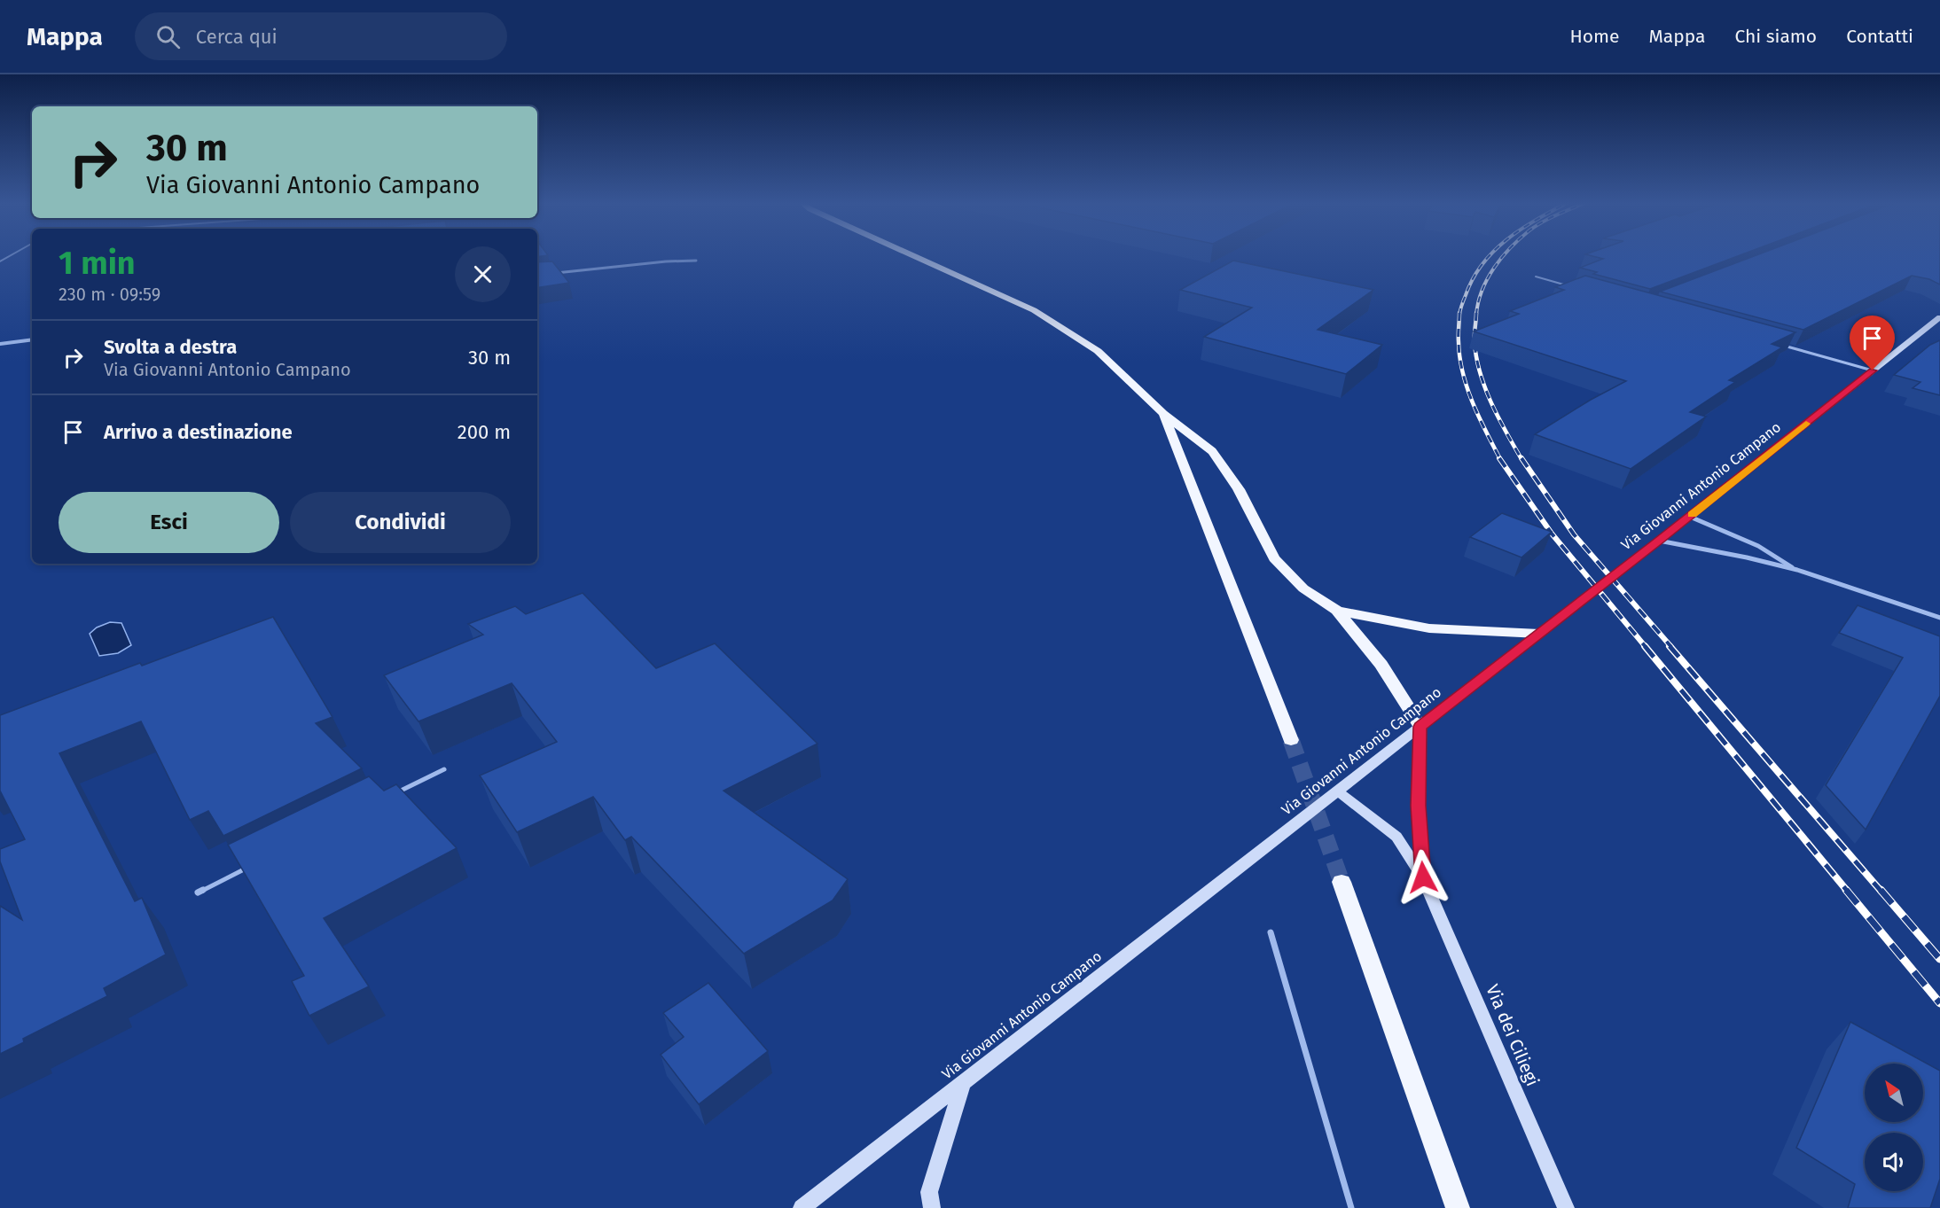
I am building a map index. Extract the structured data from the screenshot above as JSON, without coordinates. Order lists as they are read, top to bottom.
{
  "streets": {
    "main road": ["Via Giovanni Antonio Campano", "Via dei Ciliegi"]
  },
  "crossings": [
    ["Via Giovanni Antonio Campano", "Via dei Ciliegi"]
  ],
  "north": "top left",
  "page": {
    "header": "Mappa",
    "search": "Cerca qui",
    "nav": [
      "Home",
      "Mappa",
      "Chi siamo",
      "Contatti"
    ],
    "turn": ["30 m", "Via Giovanni Antonio Campano"],
    "heading": ["1 min", "230 m · 09:59"],
    "list": [
      {
        "name": "Svolta a destra",
        "note": "Via Giovanni Antonio Campano",
        "value": "30 m"
      },
      {
        "name": "Arrivo a destinazione",
        "value": "200 m"
      }
    ],
    "buttons": ["Esci", "Condividi"]
  }
}
